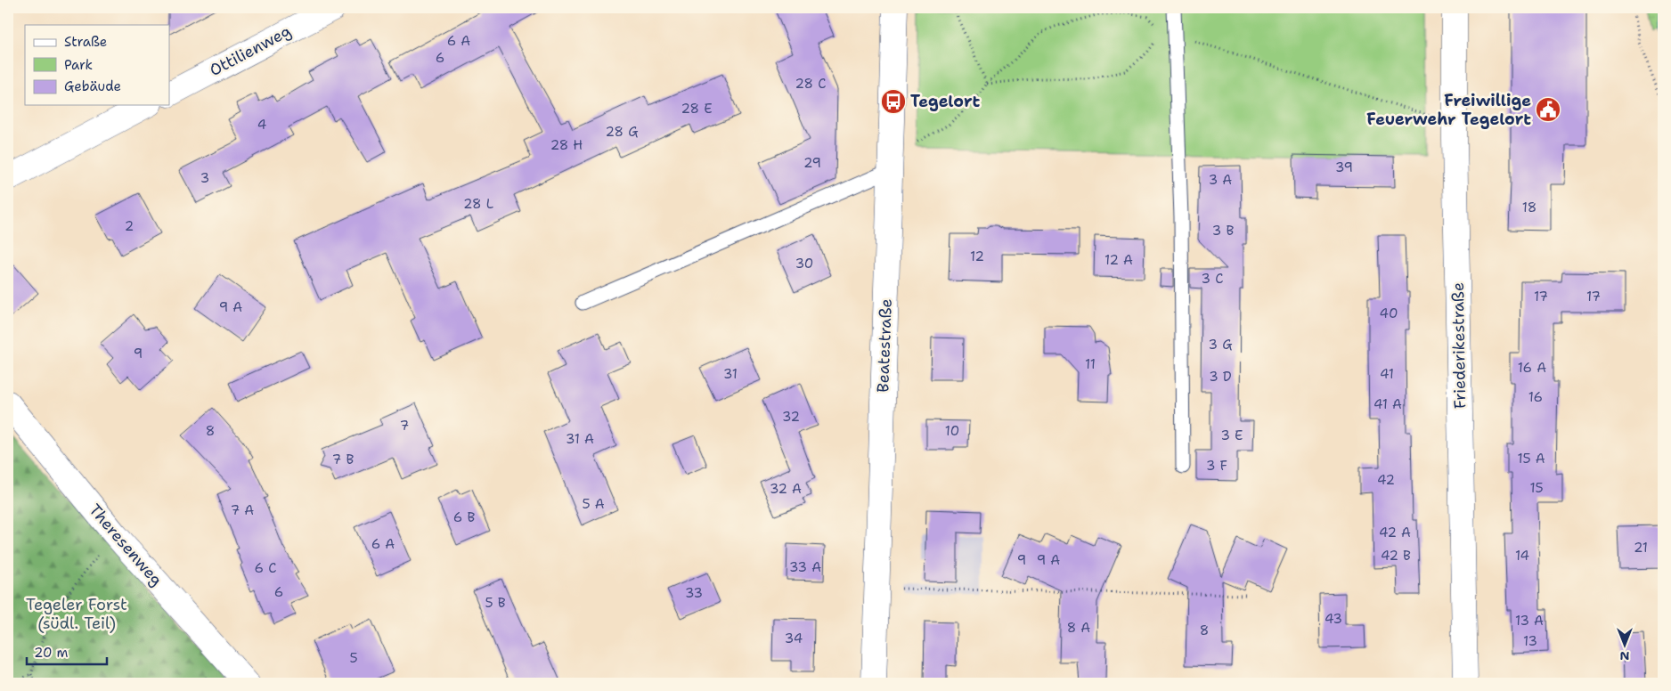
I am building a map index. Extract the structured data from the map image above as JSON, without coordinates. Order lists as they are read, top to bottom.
{
  "streets": {
    "street": [
      "Ottilienweg",
      "Beatestraße",
      "Friederikestraße",
      "Theresenweg"
    ]
  },
  "parks": ["Tegeler Forst (südl. Teil)"],
  "places": {
    "bus stop": ["Tegelort"],
    "public building": ["Freiwillige Feuerwehr Tegelort"]
  },
  "house_numbers": [
    "6 A",
    "6",
    "28 C",
    "28 E",
    "4",
    "28 G",
    "28 H",
    "29",
    "39",
    "3",
    "3 A",
    "28 L",
    "18",
    "2",
    "3 B",
    "12",
    "12 A",
    "30",
    "3 C",
    "17",
    "17",
    "9 A",
    "40",
    "3 G",
    "9",
    "11",
    "16 A",
    "31",
    "41",
    "3 D",
    "16",
    "41 A",
    "32",
    "7",
    "8",
    "10",
    "3 E",
    "31 A",
    "15 A",
    "7 B",
    "3 F",
    "42",
    "15",
    "32 A",
    "5 A",
    "7 A",
    "6 B",
    "42 A",
    "6 A",
    "21",
    "42 B",
    "14",
    "9",
    "9 A",
    "33 A",
    "6 C",
    "6",
    "33",
    "5 B",
    "43",
    "13 A",
    "8 A",
    "8",
    "34",
    "13",
    "5"
  ],
  "legend": ["Straße", "Park", "Gebäude"],
  "scale_bar": "20 m",
  "north": "bottom"
}
